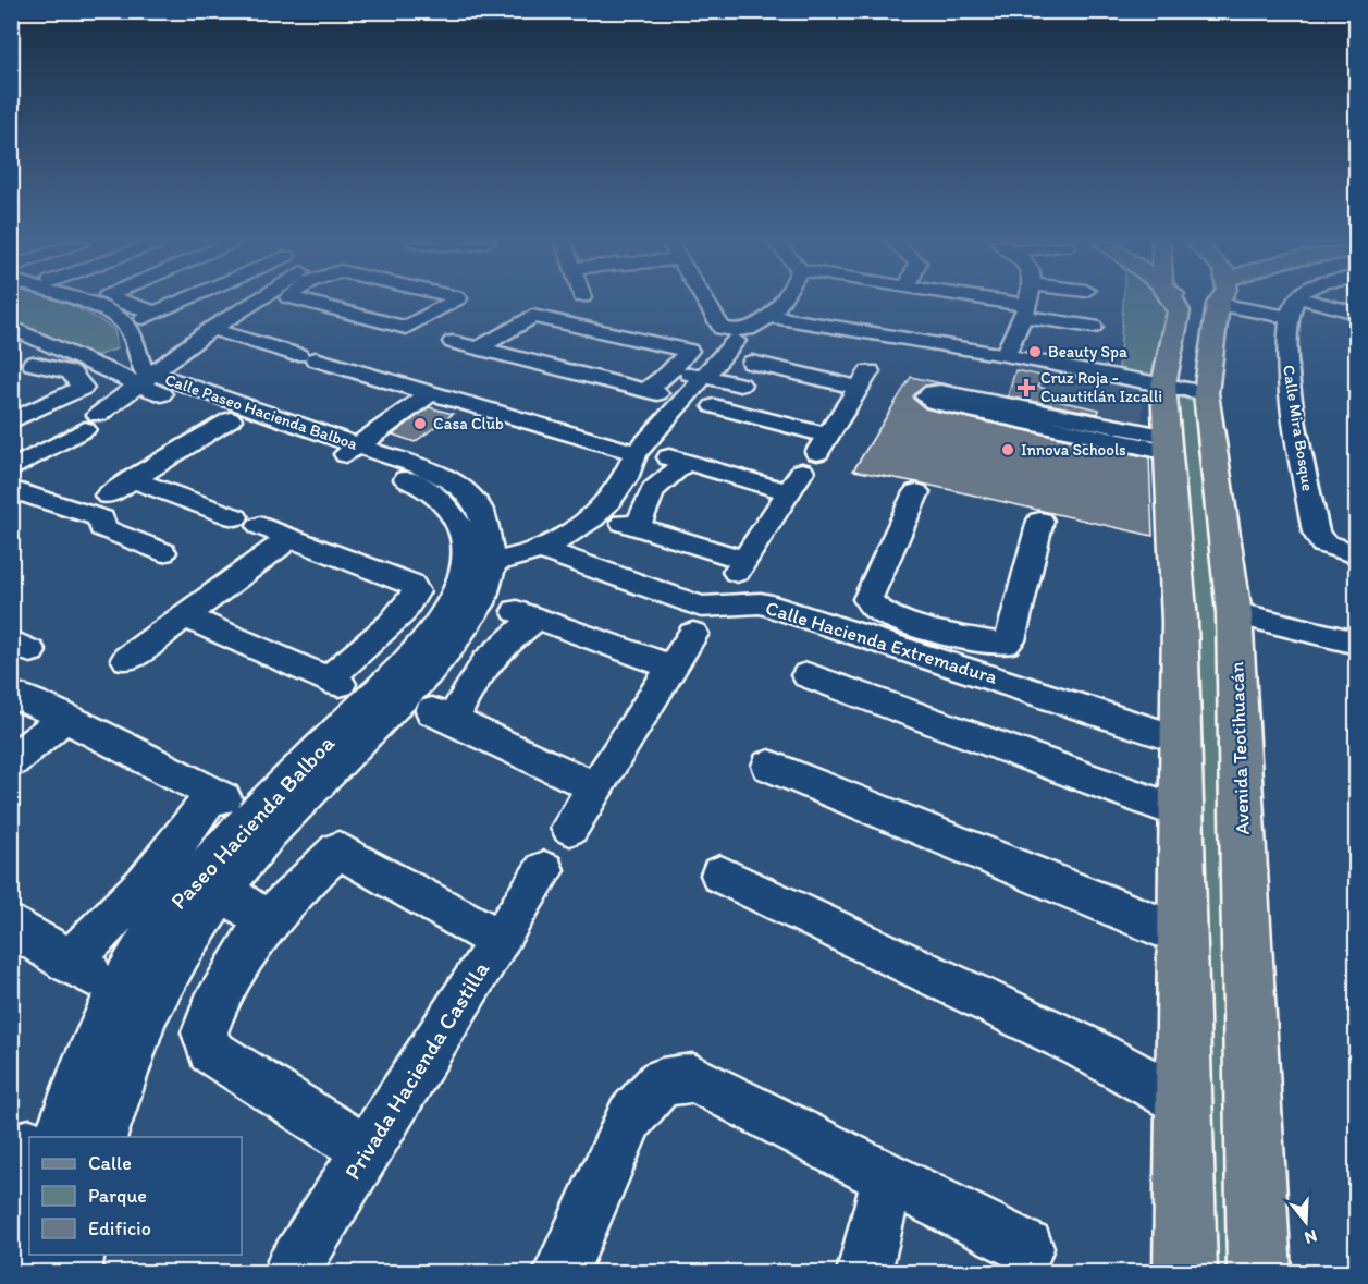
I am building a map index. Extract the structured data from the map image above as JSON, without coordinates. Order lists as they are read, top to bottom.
{
  "streets": {
    "main road": ["Avenida Teotihuacán"],
    "street": [
      "Calle Paseo Hacienda Balboa",
      "Calle Mira Bosque",
      "Calle Hacienda Extremadura",
      "Paseo Hacienda Balboa",
      "Privada Hacienda Castilla"
    ]
  },
  "crossings": [
    ["Calle Paseo Hacienda Balboa", "Paseo Hacienda Balboa"]
  ],
  "places": {
    "other": ["Beauty Spa", "Casa Club", "Innova Schools"],
    "health": ["Cruz Roja - Cuautitlán Izcalli"]
  },
  "legend": ["Calle", "Parque", "Edificio"],
  "north": "bottom"
}
